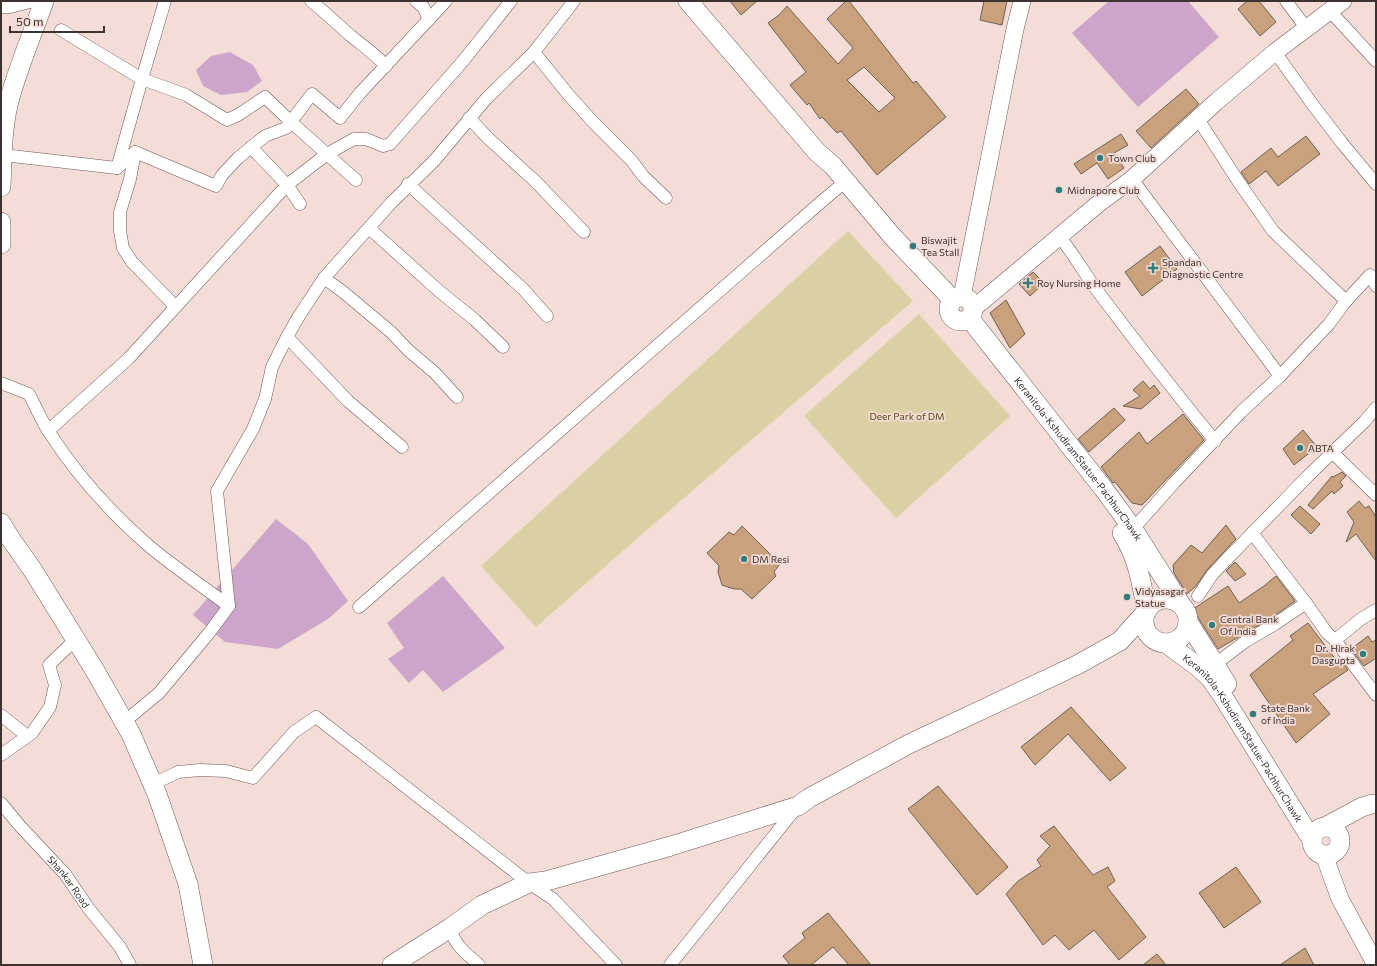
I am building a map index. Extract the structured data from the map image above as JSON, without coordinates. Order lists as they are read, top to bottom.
{
  "streets": {
    "main road": ["Keranitola-KshudiramStatue-PachhurChawk"],
    "street": ["Shankar Road"]
  },
  "parks": ["Deer Park of DM"],
  "places": {
    "other": [
      "Town Club",
      "Midnapore Club",
      "Biswajit Tea Stall",
      "ABTA",
      "DM Resi",
      "Vidyasagar Statue",
      "Central Bank Of India",
      "Dr. Hirak Dasgupta",
      "State Bank of India"
    ],
    "health": ["Spandan Diagnostic Centre", "Roy Nursing Home"]
  },
  "scale_bar": "50 m"
}
